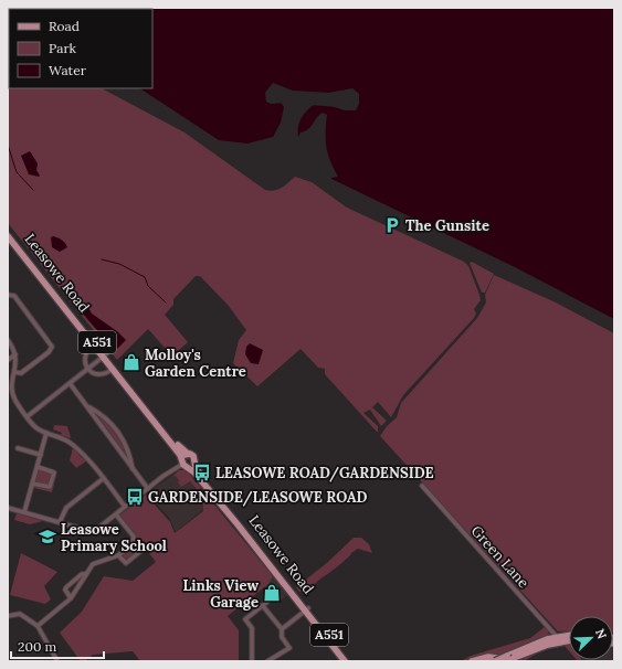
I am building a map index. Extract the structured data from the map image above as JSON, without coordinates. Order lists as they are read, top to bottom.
{
  "streets": {
    "main road": ["Leasowe Road", "A551"],
    "street": ["Green Lane"]
  },
  "places": {
    "parking": ["The Gunsite"],
    "shop": ["Molloy's Garden Centre", "Links View Garage"],
    "bus stop": ["LEASOWE ROAD/GARDENSIDE", "GARDENSIDE/LEASOWE ROAD"],
    "school or university": ["Leasowe Primary School"]
  },
  "legend": ["Road", "Park", "Water"],
  "scale_bar": "200 m",
  "north": "top right"
}
